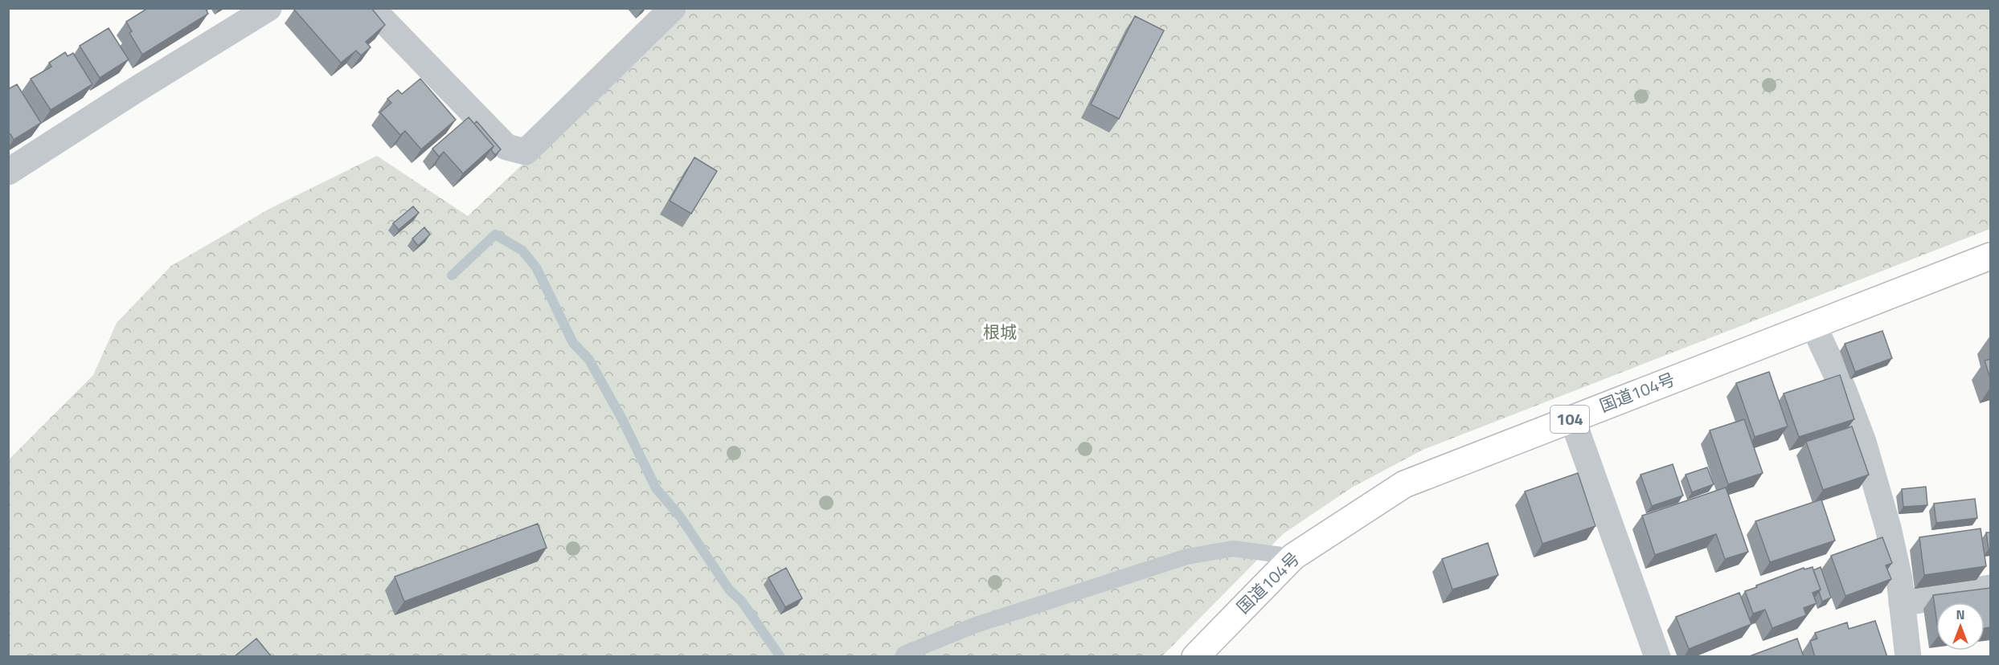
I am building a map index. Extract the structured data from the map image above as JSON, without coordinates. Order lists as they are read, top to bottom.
{
  "streets": {
    "highway": ["国道104号", "104"]
  },
  "parks": ["根城"],
  "north": "top"
}
